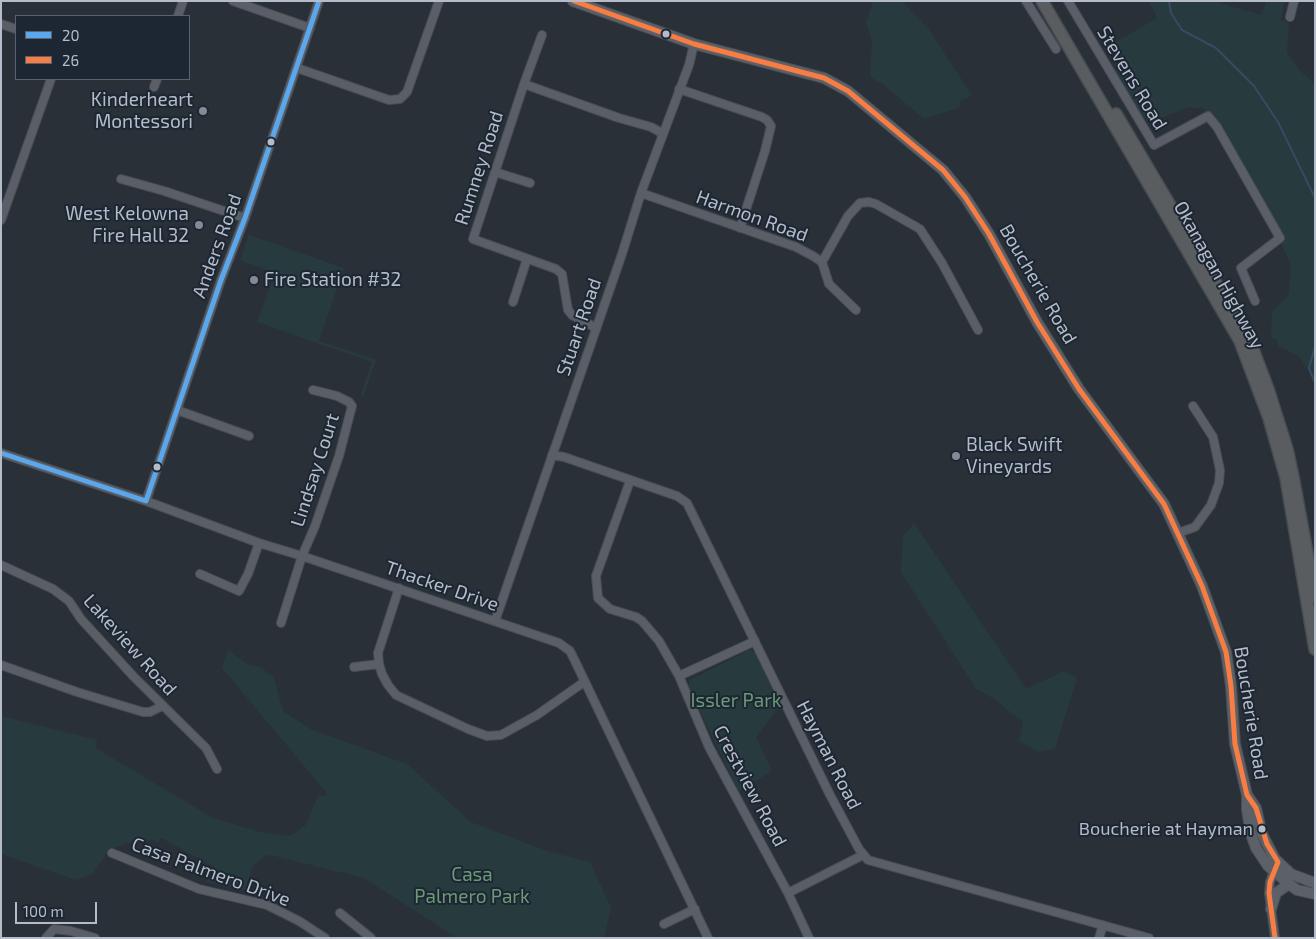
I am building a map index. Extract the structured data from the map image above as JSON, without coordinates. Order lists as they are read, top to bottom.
{
  "streets": {
    "highway": ["Okanagan Highway"],
    "main road": ["Boucherie Road"],
    "street": [
      "Stevens Road",
      "Rumney Road",
      "Harmon Road",
      "Anders Road",
      "Stuart Road",
      "Lindsay Court",
      "Thacker Drive",
      "Lakeview Road",
      "Hayman Road",
      "Crestview Road",
      "Casa Palmero Drive"
    ]
  },
  "crossings": [
    ["Rumney Road", "Stuart Road"],
    ["Harmon Road", "Stuart Road"],
    ["Anders Road", "Thacker Drive"],
    ["Boucherie Road", "Stuart Road"],
    ["Stuart Road", "Thacker Drive"],
    ["Stuart Road", "Hayman Road"],
    ["Lindsay Court", "Thacker Drive"],
    ["Hayman Road", "Crestview Road"]
  ],
  "parks": ["Issler Park", "Casa Palmero Park"],
  "places": [
    "Kinderheart Montessori",
    "West Kelowna Fire Hall 32",
    "Fire Station #32",
    "Black Swift Vineyards",
    "Boucherie at Hayman"
  ],
  "lines": ["transit line 20", "transit line 26"],
  "legend": ["20", "26"],
  "scale_bar": "100 m"
}
